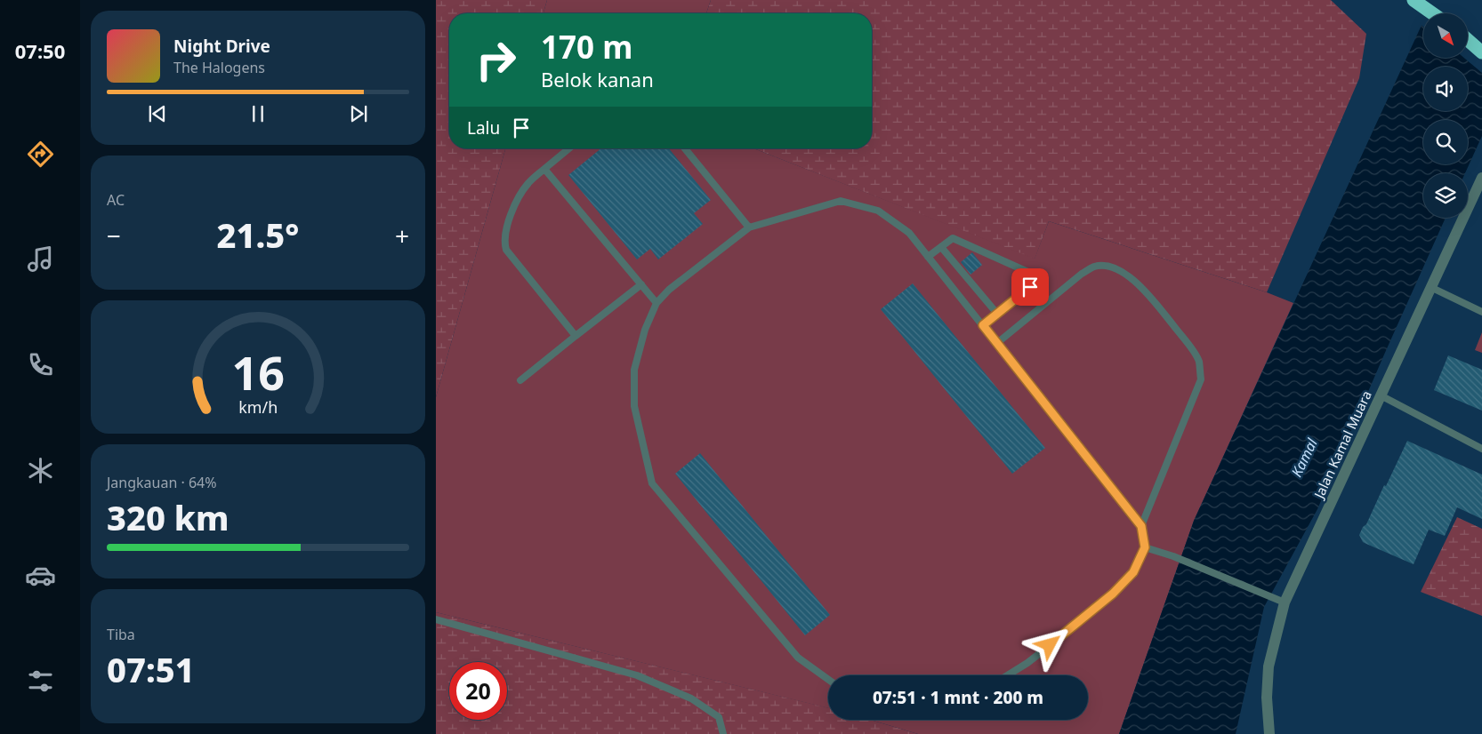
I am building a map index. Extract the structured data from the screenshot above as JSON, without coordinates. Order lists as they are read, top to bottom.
{
  "streets": {
    "street": ["Jalan Kamal Muara"]
  },
  "water": ["Kamal"],
  "north": "bottom right",
  "page": {
    "tabs": "07:50",
    "turn": ["170 m", "Belok kanan"],
    "song": ["Night Drive", "The Halogens"],
    "then": "Lalu",
    "tile": [
      "AC",
      ["Jangkauan · 64%", "320 km"],
      ["Tiba", "07:51"]
    ],
    "heat": ["−", "21.5°", "+"],
    "limit": "20",
    "trip": "07:51 · 1 mnt · 200 m",
    "gauge": ["16", "km/h"]
  }
}
